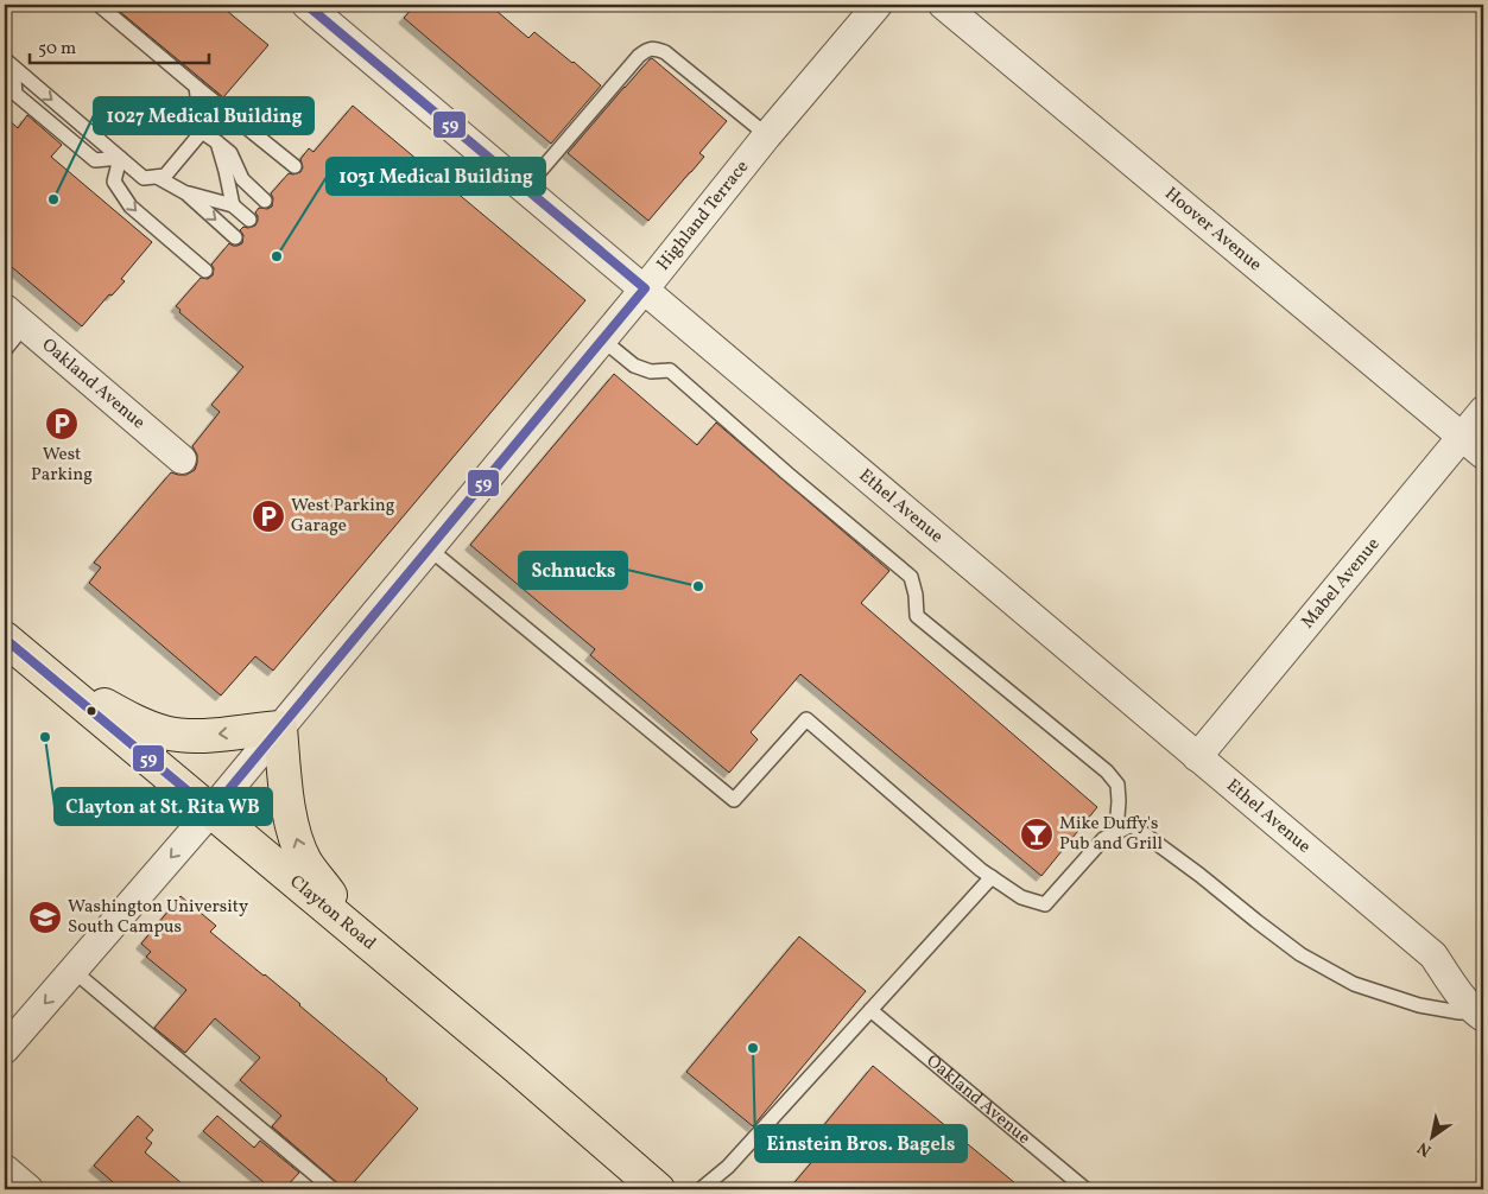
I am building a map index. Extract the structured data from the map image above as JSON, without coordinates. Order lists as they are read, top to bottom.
{
  "streets": {
    "main road": ["Clayton Road"],
    "street": [
      "Highland Terrace",
      "Hoover Avenue",
      "Oakland Avenue",
      "Ethel Avenue",
      "Mabel Avenue"
    ]
  },
  "crossings": [
    ["Highland Terrace", "Ethel Avenue"],
    ["Highland Terrace", "Clayton Road"],
    ["Hoover Avenue", "Mabel Avenue"],
    ["Ethel Avenue", "Mabel Avenue"]
  ],
  "places": {
    "other": [
      "1027 Medical Building",
      "1031 Medical Building",
      "Schnucks",
      "Clayton at St. Rita WB",
      "Einstein Bros. Bagels"
    ],
    "parking": ["West Parking", "West Parking Garage"],
    "bar": ["Mike Duffy's Pub and Grill"],
    "school or university": ["Washington University South Campus"]
  },
  "lines": ["transit line 59"],
  "scale_bar": "50 m",
  "north": "bottom left"
}
